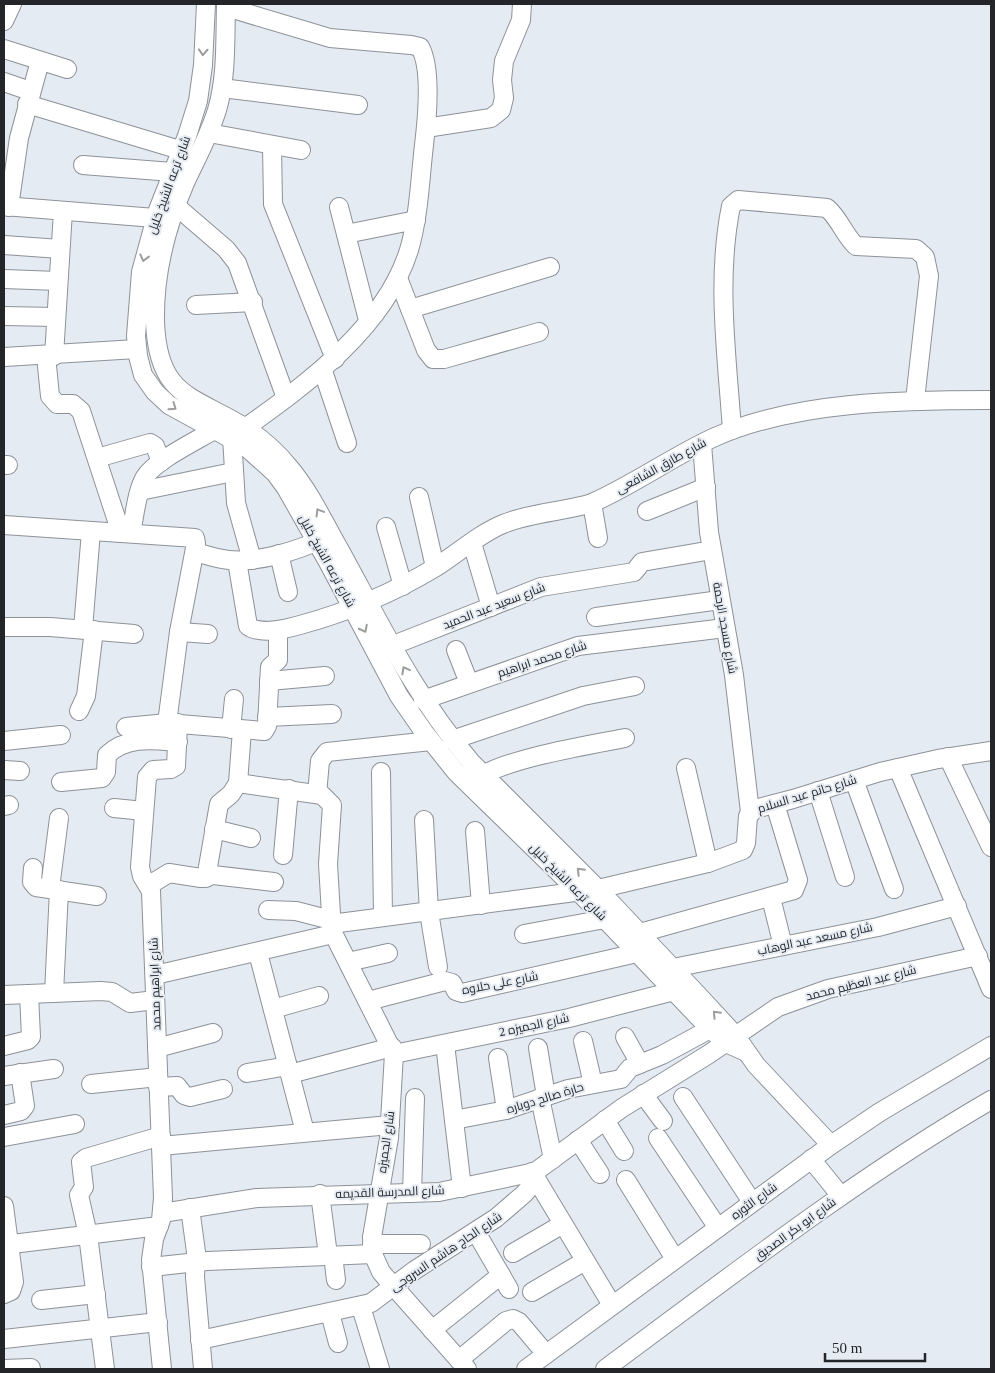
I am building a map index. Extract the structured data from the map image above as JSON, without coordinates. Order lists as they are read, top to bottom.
{
  "streets": {
    "street": [
      "شارع ترعه الشيخ خليل",
      "شارع طارق الشافعى",
      "شارع سعيد عبد الحميد",
      "شارع مسجد الرحمة",
      "شارع محمد ابراهيم",
      "شارع حاتم عبد السلام",
      "شارع مسعد عبد الوهاب",
      "شارع على حلاوه",
      "شارع عبد العظيم محمد",
      "شارع ابراهيم محمد",
      "شارع الجميزه 2",
      "حارة صالح دوباره",
      "شارع الجميزه",
      "شارع المدرسة القديمه",
      "شارع الثوره",
      "شارع ابو بكر الصديق",
      "شارع الحاج هاشم السروجى"
    ]
  },
  "crossings": [
    ["شارع ترعه الشيخ خليل", "شارع طارق الشافعى"],
    ["شارع ترعه الشيخ خليل", "شارع سعيد عبد الحميد"],
    ["شارع ترعه الشيخ خليل", "شارع محمد ابراهيم"],
    ["شارع ترعه الشيخ خليل", "شارع حاتم عبد السلام"],
    ["شارع ترعه الشيخ خليل", "شارع مسعد عبد الوهاب"],
    ["شارع ترعه الشيخ خليل", "شارع على حلاوه"],
    ["شارع ترعه الشيخ خليل", "شارع عبد العظيم محمد"],
    ["شارع ترعه الشيخ خليل", "شارع الجميزه 2"],
    ["شارع ترعه الشيخ خليل", "حارة صالح دوباره"],
    ["شارع ترعه الشيخ خليل", "شارع المدرسة القديمه"],
    ["شارع ترعه الشيخ خليل", "شارع الثوره"],
    ["شارع طارق الشافعى", "شارع مسجد الرحمة"],
    ["شارع سعيد عبد الحميد", "شارع مسجد الرحمة"],
    ["شارع مسجد الرحمة", "شارع محمد ابراهيم"],
    ["شارع مسجد الرحمة", "شارع حاتم عبد السلام"],
    ["شارع حاتم عبد السلام", "شارع ابراهيم محمد"],
    ["شارع عبد العظيم محمد", "شارع المدرسة القديمه"],
    ["شارع ابراهيم محمد", "شارع المدرسة القديمه"],
    ["شارع الجميزه 2", "شارع الجميزه"],
    ["شارع الجميزه", "شارع المدرسة القديمه"],
    ["شارع المدرسة القديمه", "شارع الحاج هاشم السروجى"]
  ],
  "scale_bar": "50 m"
}
